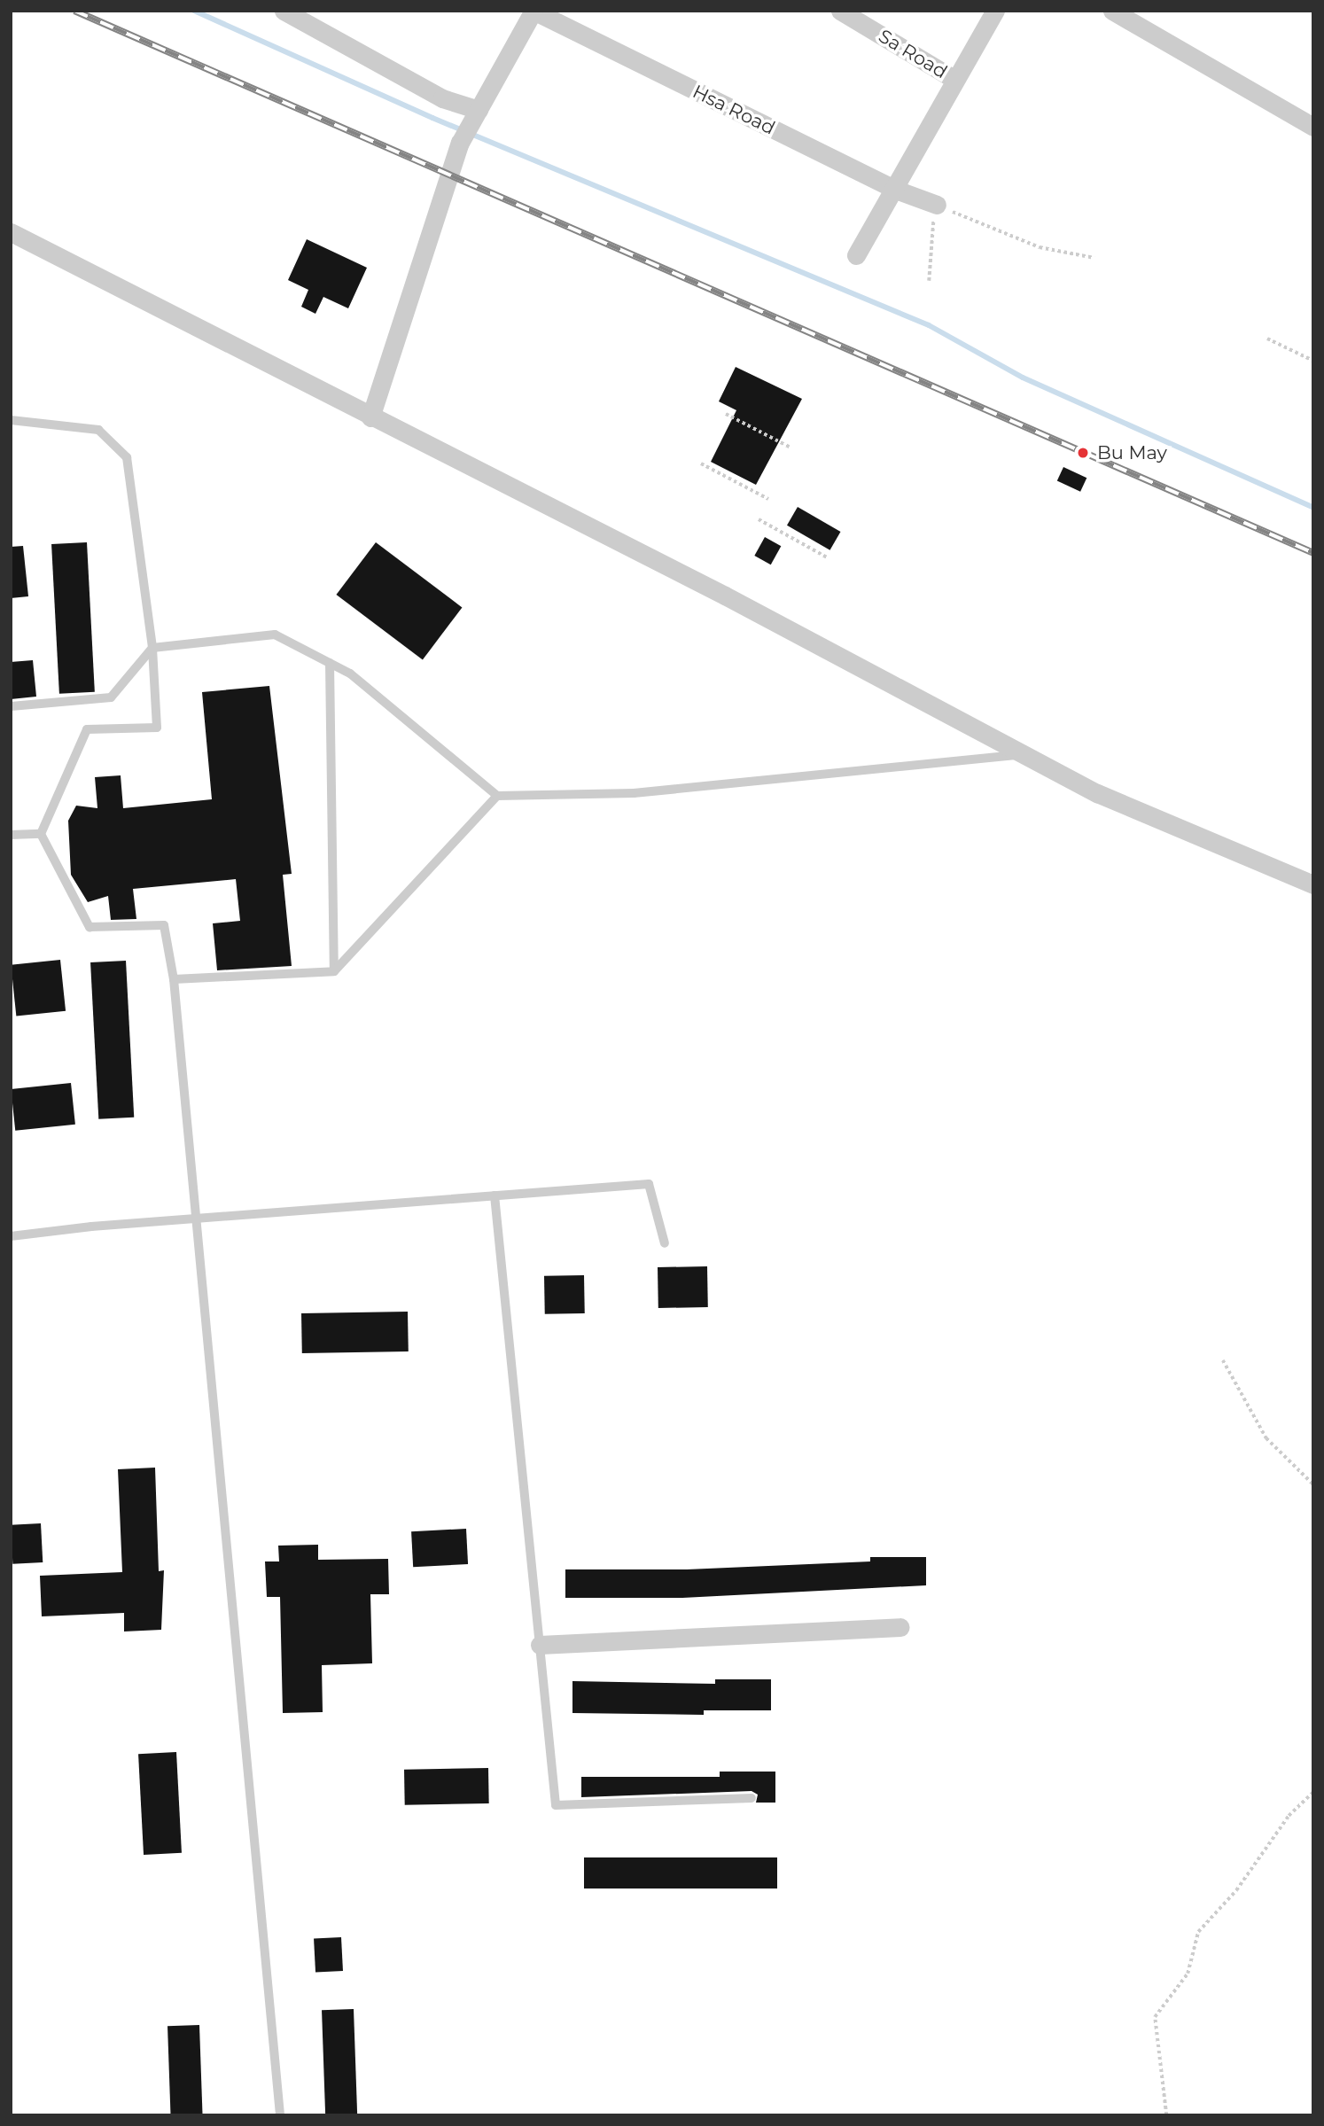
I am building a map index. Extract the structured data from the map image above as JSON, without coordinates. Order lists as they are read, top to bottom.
{
  "streets": {
    "street": ["Sa Road", "Hsa Road"]
  },
  "places": ["Bu May"]
}
